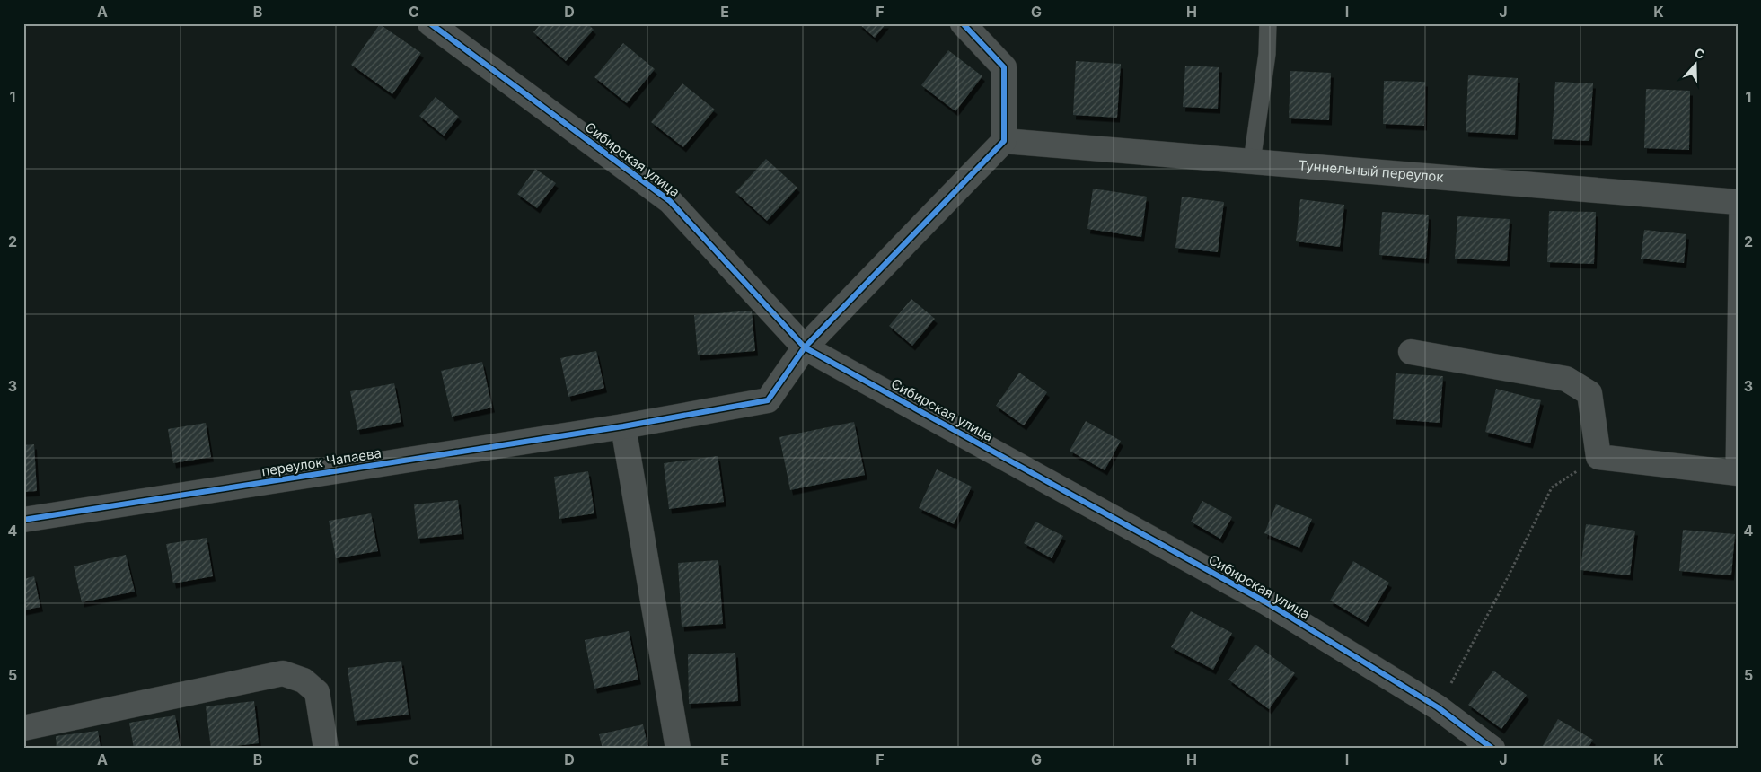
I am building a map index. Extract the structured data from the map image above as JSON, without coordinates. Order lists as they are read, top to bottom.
{
  "streets": {
    "street": ["Сибирская улица", "Туннельный переулок", "переулок Чапаева"]
  },
  "crossings": [
    ["Сибирская улица", "переулок Чапаева"],
    ["Туннельный переулок", "переулок Чапаева"]
  ],
  "north": "top",
  "grid": {
    "columns": [
      "A",
      "B",
      "C",
      "D",
      "E",
      "F",
      "G",
      "H",
      "I",
      "J",
      "K"
    ],
    "rows": [
      "1",
      "2",
      "3",
      "4",
      "5"
    ]
  }
}
